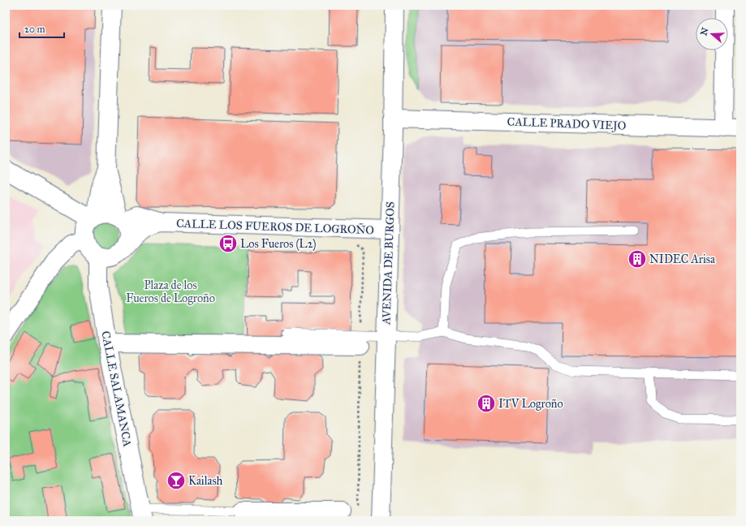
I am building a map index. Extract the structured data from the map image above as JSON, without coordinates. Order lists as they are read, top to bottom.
{
  "streets": {
    "street": [
      "CALLE PRADO VIEJO",
      "CALLE LOS FUEROS DE LOGROÑO",
      "AVENIDA DE BURGOS",
      "CALLE SALAMANCA"
    ]
  },
  "crossings": [
    ["CALLE PRADO VIEJO", "AVENIDA DE BURGOS"],
    ["CALLE LOS FUEROS DE LOGROÑO", "AVENIDA DE BURGOS"],
    ["CALLE LOS FUEROS DE LOGROÑO", "CALLE SALAMANCA"]
  ],
  "parks": ["Plaza de los Fueros de Logroño"],
  "places": {
    "bus stop": ["Los Fueros (L2)"],
    "building": ["NIDEC Arisa", "ITV Logroño"],
    "bar": ["Kailash"]
  },
  "scale_bar": "20 m",
  "north": "left"
}
